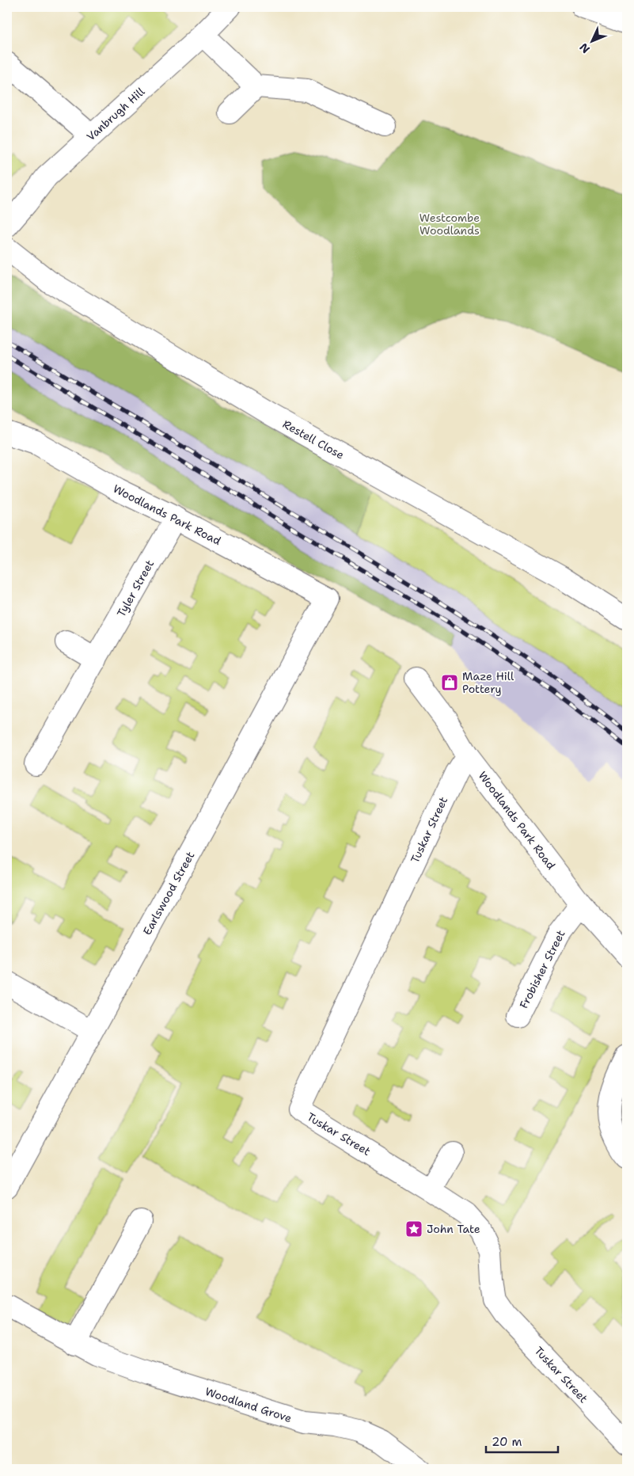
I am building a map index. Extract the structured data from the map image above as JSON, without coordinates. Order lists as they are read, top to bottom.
{
  "streets": {
    "street": [
      "Vanbrugh Hill",
      "Restell Close",
      "Woodlands Park Road",
      "Tyler Street",
      "Tuskar Street",
      "Earlswood Street",
      "Frobisher Street",
      "Woodland Grove"
    ]
  },
  "crossings": [
    ["Woodlands Park Road", "Tyler Street"],
    ["Woodlands Park Road", "Tuskar Street"],
    ["Woodlands Park Road", "Earlswood Street"],
    ["Woodlands Park Road", "Frobisher Street"]
  ],
  "parks": ["Westcombe Woodlands"],
  "places": {
    "shop": ["Maze Hill Pottery"],
    "place": ["John Tate"]
  },
  "scale_bar": "20 m",
  "north": "bottom left"
}
